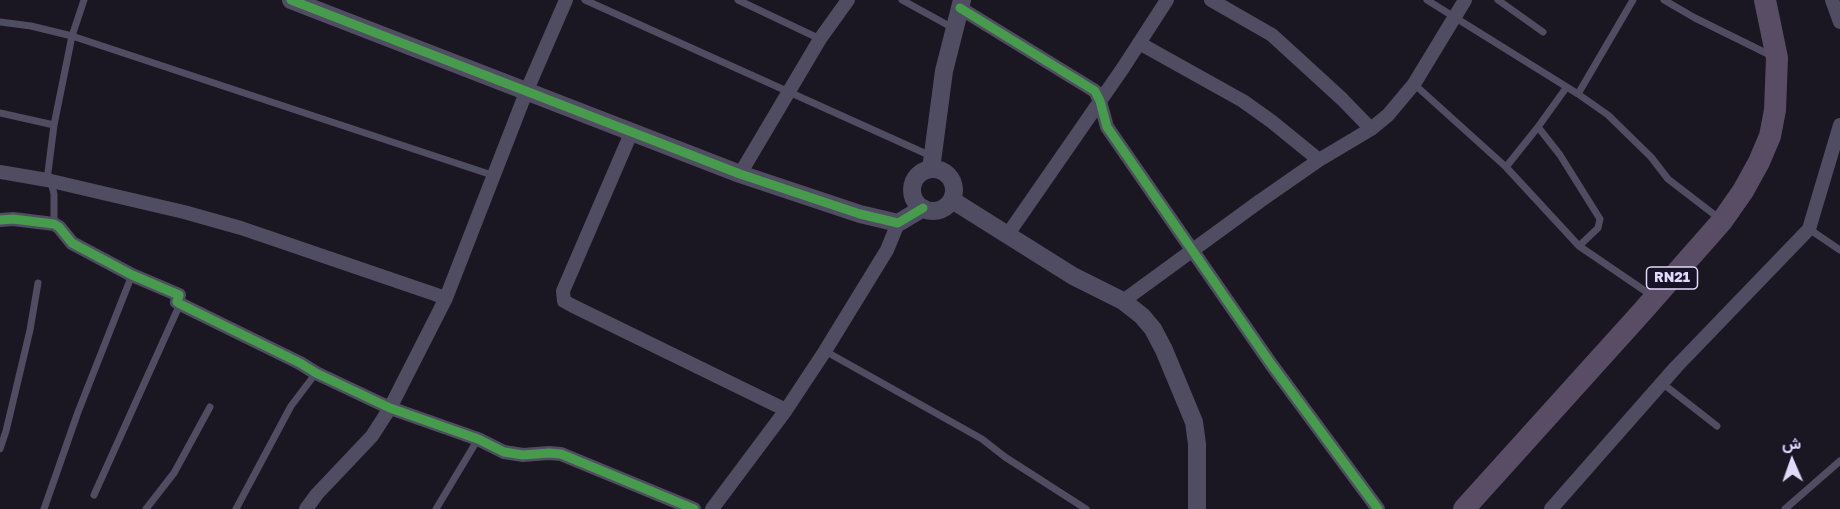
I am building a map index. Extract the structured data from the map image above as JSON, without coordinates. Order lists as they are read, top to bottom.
{
  "streets": {
    "main road": ["RN21"]
  },
  "north": "top"
}
